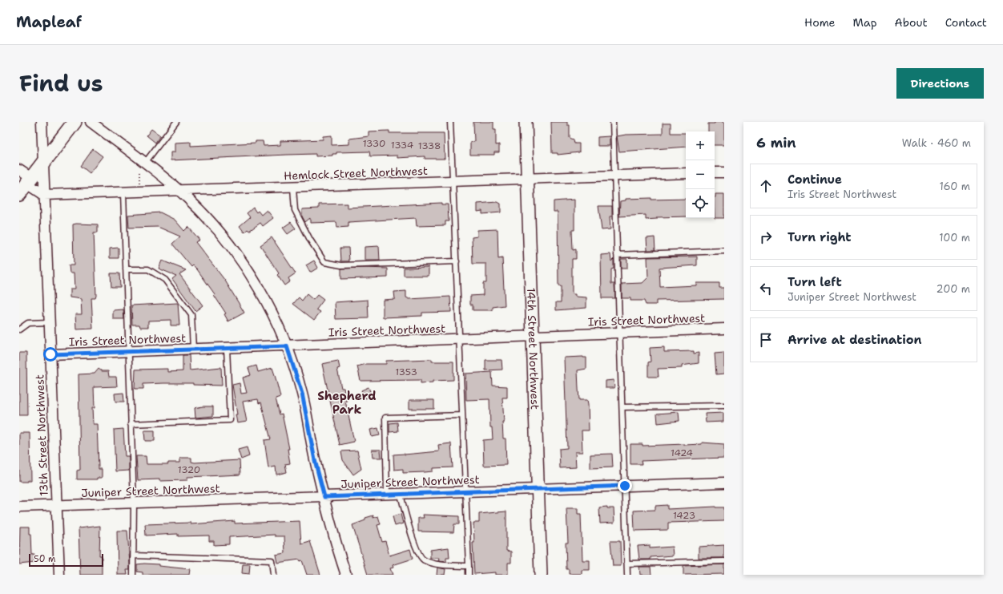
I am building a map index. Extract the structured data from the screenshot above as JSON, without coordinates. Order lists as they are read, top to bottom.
{
  "streets": {
    "street": [
      "Hemlock Street Northwest",
      "Iris Street Northwest",
      "14th Street Northwest",
      "13th Street Northwest",
      "Juniper Street Northwest"
    ]
  },
  "crossings": [
    ["Hemlock Street Northwest", "14th Street Northwest"],
    ["Hemlock Street Northwest", "13th Street Northwest"],
    ["Iris Street Northwest", "14th Street Northwest"],
    ["Iris Street Northwest", "13th Street Northwest"],
    ["14th Street Northwest", "Juniper Street Northwest"],
    ["13th Street Northwest", "Juniper Street Northwest"]
  ],
  "districts": ["Shepherd Park"],
  "house_numbers": [
    "1330",
    "1334",
    "1338",
    "1353",
    "1424",
    "1320",
    "1423"
  ],
  "scale_bar": "50 m",
  "page": {
    "header": "Mapleaf",
    "nav": [
      "Home",
      "Map",
      "About",
      "Contact"
    ],
    "title": "Find us",
    "buttons": "Directions",
    "heading": ["6 min", "Walk · 460 m"],
    "map_buttons": ["+", "−"],
    "list": [
      ["Continue", "Iris Street Northwest", "160 m"],
      ["Turn right", "100 m"],
      ["Turn left", "Juniper Street Northwest", "200 m"],
      "Arrive at destination"
    ],
    "scale": "50 m"
  }
}
